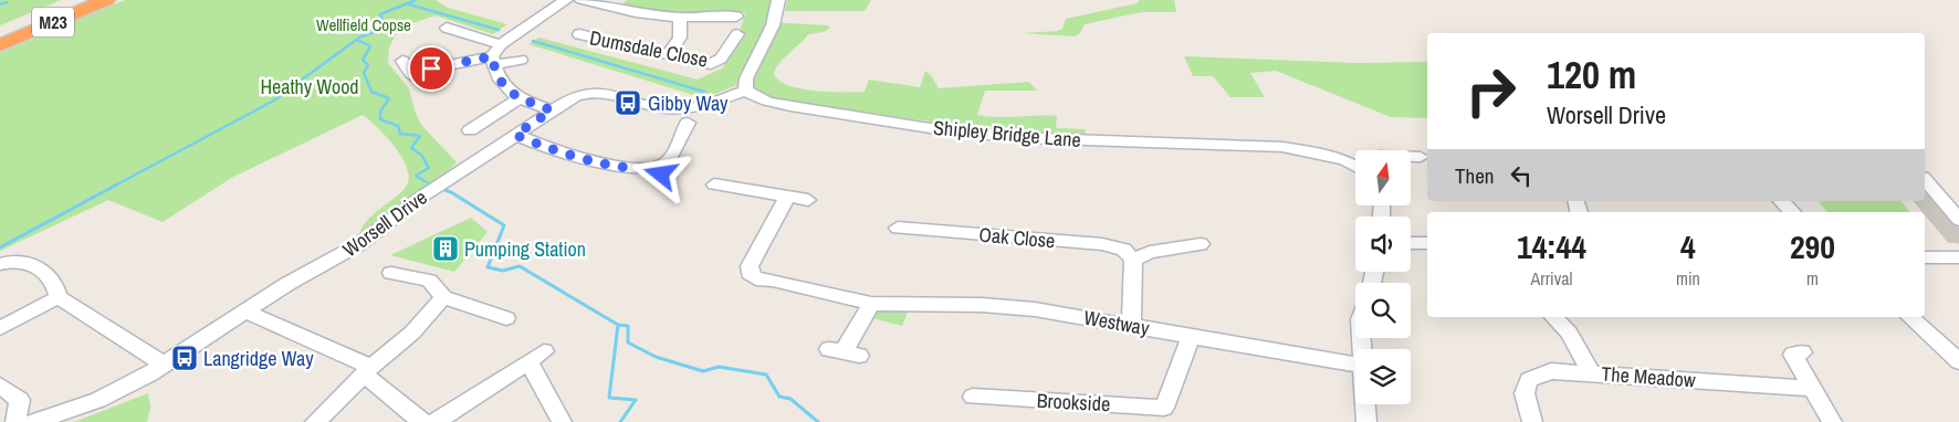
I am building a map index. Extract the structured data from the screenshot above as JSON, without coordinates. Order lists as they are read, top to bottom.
{
  "streets": {
    "highway": ["M23"],
    "street": [
      "Dumsdale Close",
      "Shipley Bridge Lane",
      "Worsell Drive",
      "Oak Close",
      "Westway",
      "The Meadow",
      "Brookside"
    ]
  },
  "crossings": [
    ["Shipley Bridge Lane", "Worsell Drive"],
    ["Westway", "Brookside"]
  ],
  "parks": ["Wellfield Copse", "Heathy Wood"],
  "places": {
    "bus stop": ["Gibby Way", "Langridge Way"],
    "building": ["Pumping Station"]
  },
  "north": "top",
  "page": {
    "turn": ["120 m", "Worsell Drive"],
    "then": "Then",
    "eta": [
      "14:44",
      "Arrival",
      "4",
      "min",
      "290",
      "m"
    ]
  }
}
